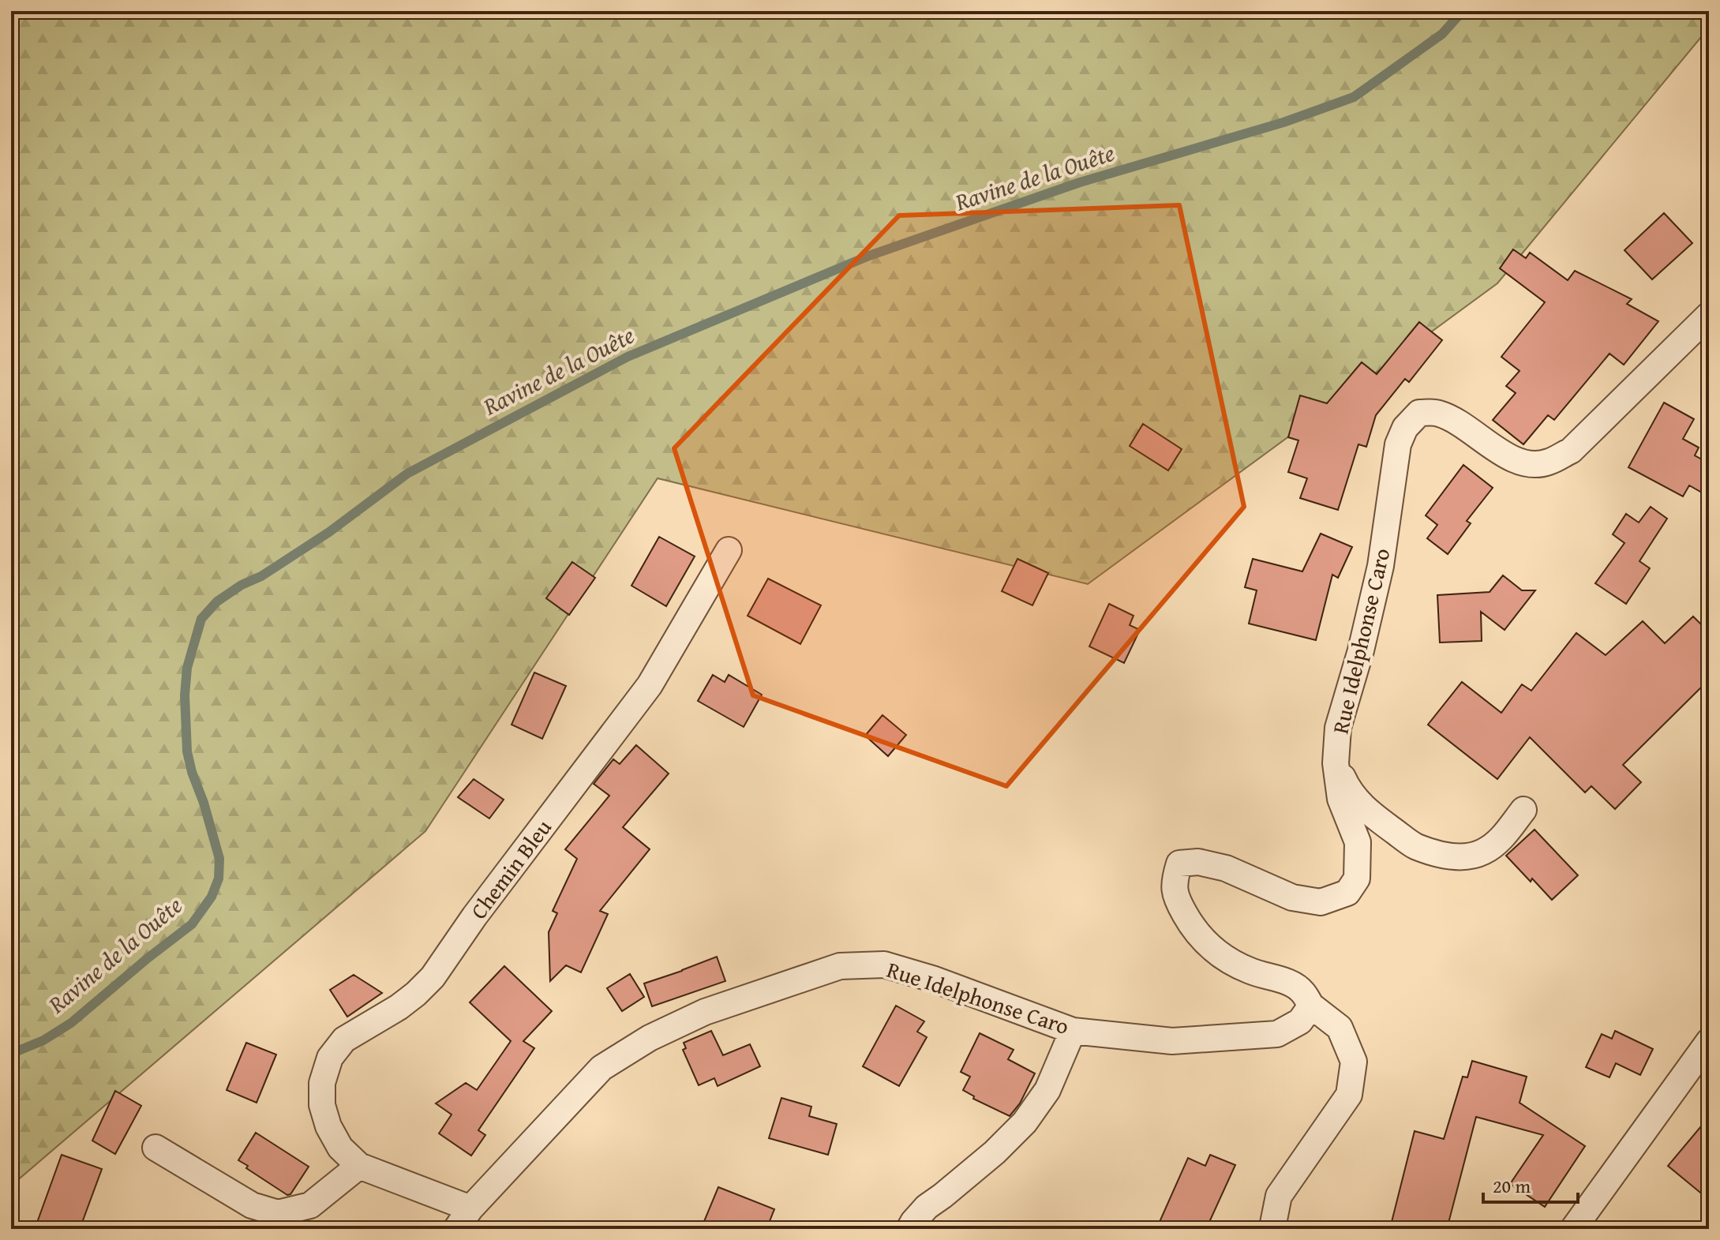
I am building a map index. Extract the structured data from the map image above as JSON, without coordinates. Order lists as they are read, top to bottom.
{
  "streets": {
    "street": ["Rue Idelphonse Caro", "Chemin Bleu"]
  },
  "crossings": [
    ["Rue Idelphonse Caro", "Chemin Bleu"]
  ],
  "water": ["Ravine de la Ouête"],
  "scale_bar": "20 m"
}
